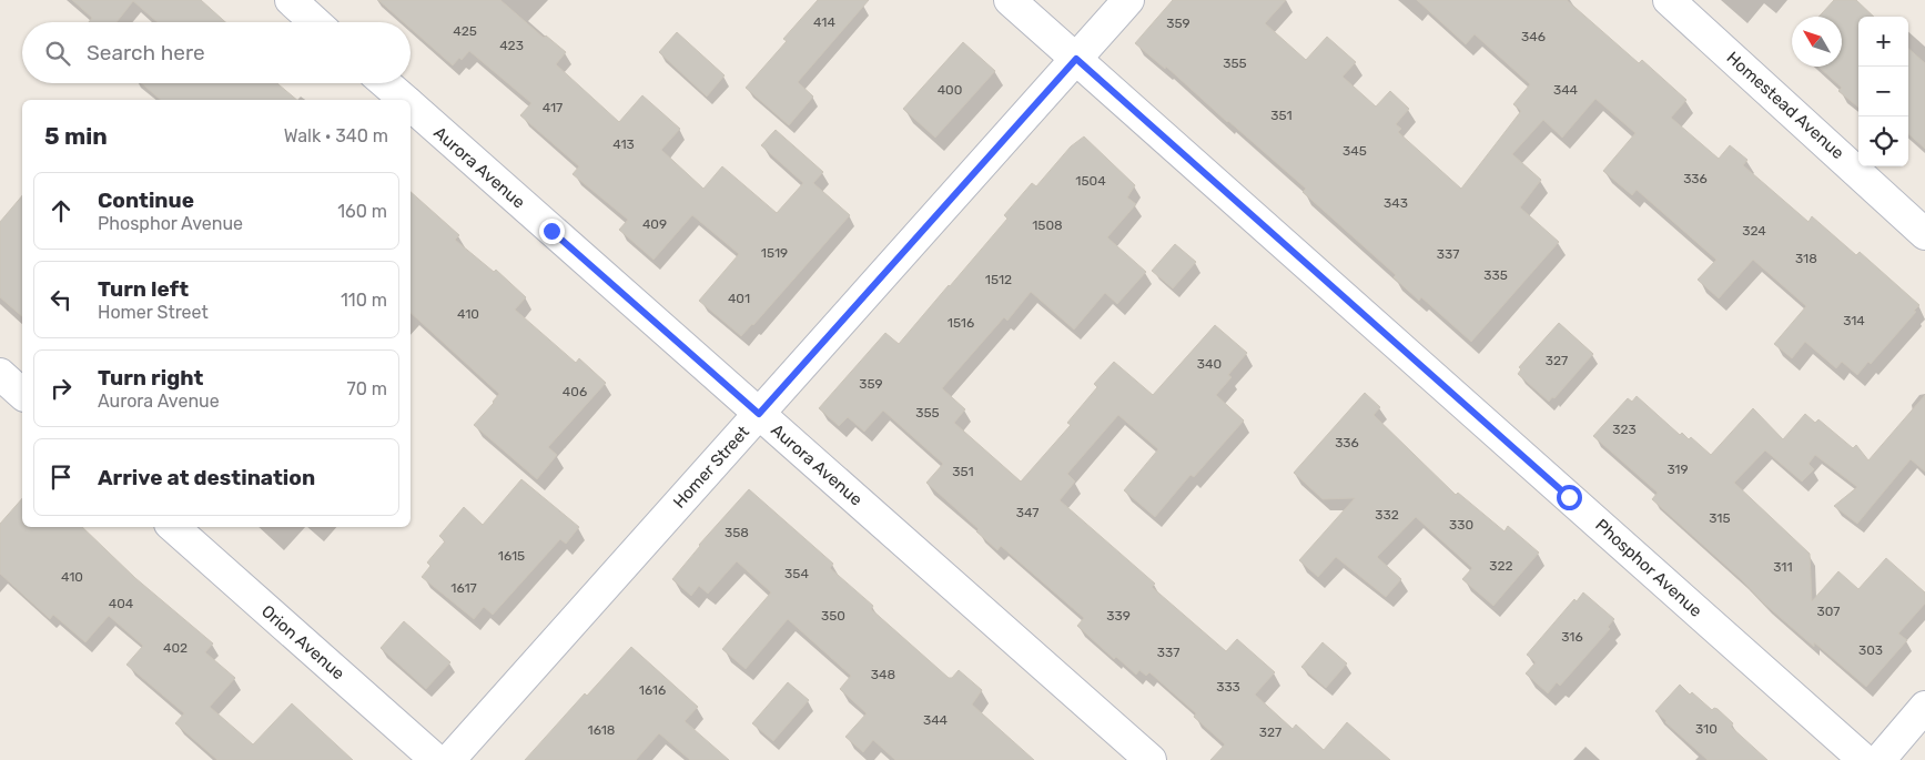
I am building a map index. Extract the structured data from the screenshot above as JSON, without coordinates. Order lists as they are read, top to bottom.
{
  "streets": {
    "street": [
      "Homestead Avenue",
      "Aurora Avenue",
      "Homer Street",
      "Phosphor Avenue",
      "Orion Avenue"
    ]
  },
  "crossings": [
    ["Aurora Avenue", "Homer Street"],
    ["Homer Street", "Phosphor Avenue"]
  ],
  "house_numbers": [
    "414",
    "359",
    "425",
    "346",
    "423",
    "355",
    "400",
    "344",
    "417",
    "351",
    "413",
    "345",
    "336",
    "1504",
    "343",
    "409",
    "1508",
    "324",
    "1519",
    "337",
    "318",
    "335",
    "1512",
    "401",
    "410",
    "314",
    "1516",
    "327",
    "340",
    "359",
    "406",
    "355",
    "323",
    "336",
    "319",
    "351",
    "347",
    "332",
    "315",
    "330",
    "358",
    "1615",
    "322",
    "311",
    "354",
    "410",
    "1617",
    "404",
    "307",
    "350",
    "339",
    "316",
    "402",
    "303",
    "337",
    "348",
    "333",
    "1616",
    "344",
    "310",
    "1618",
    "327"
  ],
  "north": "top left",
  "page": {
    "map_buttons": ["+", "−"],
    "search": "Search here",
    "heading": ["5 min", "Walk · 340 m"],
    "list": [
      ["Continue", "Phosphor Avenue", "160 m"],
      ["Turn left", "Homer Street", "110 m"],
      ["Turn right", "Aurora Avenue", "70 m"],
      "Arrive at destination"
    ]
  }
}
